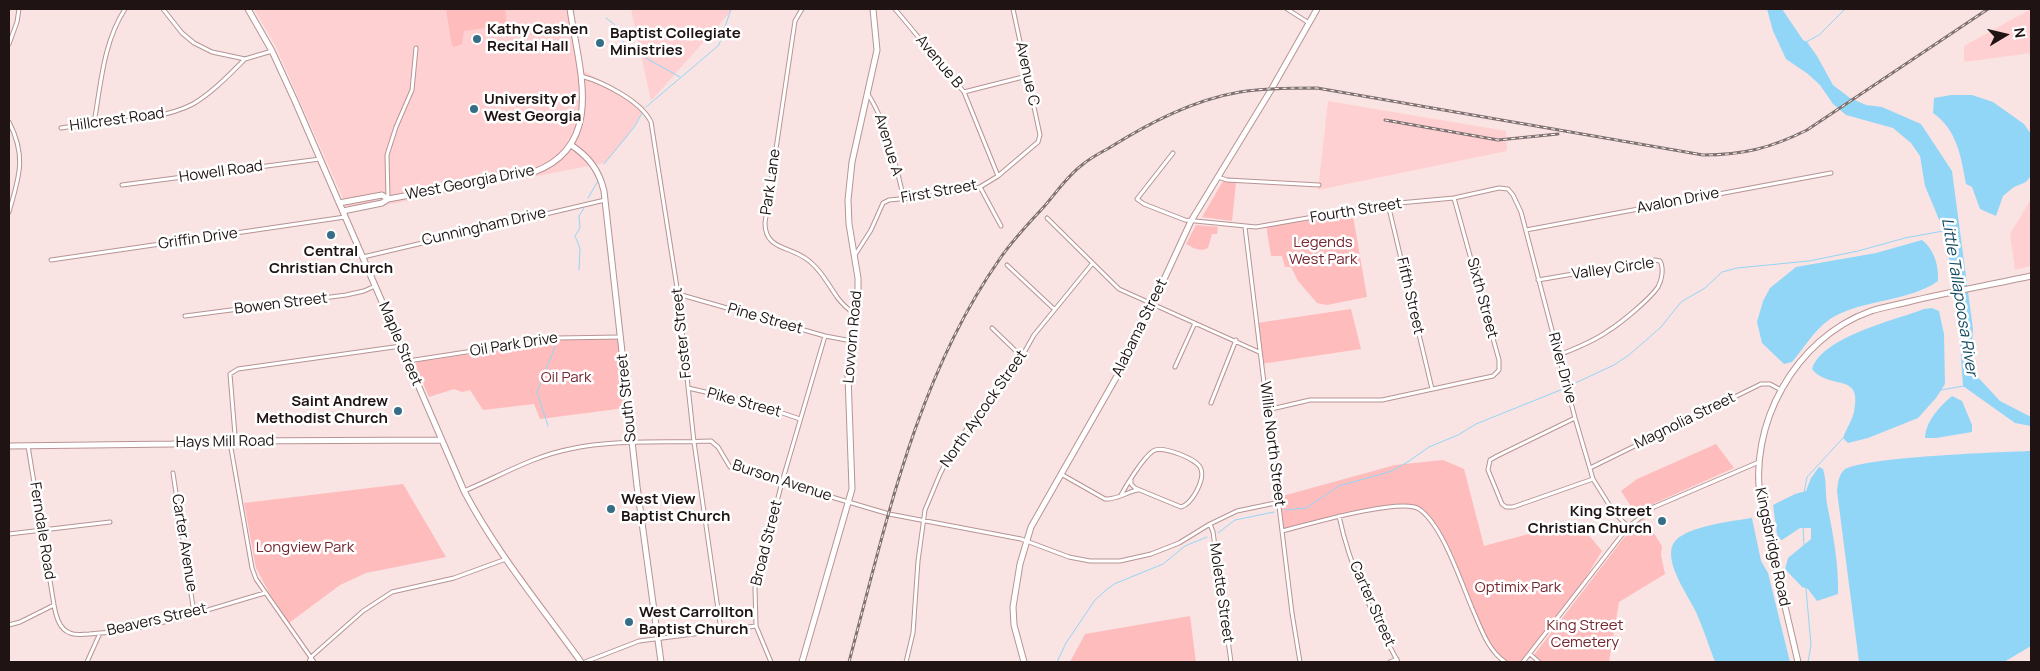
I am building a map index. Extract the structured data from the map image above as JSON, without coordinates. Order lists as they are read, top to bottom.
{
  "streets": {
    "street": [
      "Avenue B",
      "Avenue C",
      "Hillcrest Road",
      "Avenue A",
      "Howell Road",
      "Park Lane",
      "West Georgia Drive",
      "First Street",
      "Avalon Drive",
      "Fourth Street",
      "Cunningham Drive",
      "Griffin Drive",
      "Valley Circle",
      "Fifth Street",
      "Sixth Street",
      "Bowen Street",
      "Pine Street",
      "Alabama Street",
      "Foster Street",
      "Lovvorn Road",
      "Maple Street",
      "Oil Park Drive",
      "River Drive",
      "South Street",
      "Pike Street",
      "North Aycock Street",
      "Magnolia Street",
      "Hays Mill Road",
      "Willie North Street",
      "Burson Avenue",
      "Ferndale Road",
      "Carter Avenue",
      "Broad Street",
      "Kingsbridge Road",
      "Molette Street",
      "Carter Street",
      "Beavers Street"
    ]
  },
  "crossings": [
    ["Avenue B", "First Street"],
    ["Avenue C", "First Street"],
    ["Avenue A", "First Street"],
    ["Avenue A", "Lovvorn Road"],
    ["Howell Road", "Maple Street"],
    ["Park Lane", "Lovvorn Road"],
    ["West Georgia Drive", "Foster Street"],
    ["West Georgia Drive", "Maple Street"],
    ["West Georgia Drive", "South Street"],
    ["First Street", "Lovvorn Road"],
    ["Avalon Drive", "River Drive"],
    ["Fourth Street", "Fifth Street"],
    ["Fourth Street", "Sixth Street"],
    ["Fourth Street", "Alabama Street"],
    ["Fourth Street", "River Drive"],
    ["Fourth Street", "Willie North Street"],
    ["Cunningham Drive", "Maple Street"],
    ["Cunningham Drive", "South Street"],
    ["Griffin Drive", "Maple Street"],
    ["Valley Circle", "River Drive"],
    ["Fifth Street", "Sixth Street"],
    ["Bowen Street", "Maple Street"],
    ["Pine Street", "Foster Street"],
    ["Pine Street", "Lovvorn Road"],
    ["Pine Street", "Broad Street"],
    ["Alabama Street", "Burson Avenue"],
    ["Foster Street", "Pike Street"],
    ["Foster Street", "Burson Avenue"],
    ["Lovvorn Road", "Burson Avenue"],
    ["Maple Street", "Oil Park Drive"],
    ["Maple Street", "Hays Mill Road"],
    ["Maple Street", "Burson Avenue"],
    ["Oil Park Drive", "South Street"],
    ["River Drive", "Magnolia Street"],
    ["South Street", "Burson Avenue"],
    ["Pike Street", "Broad Street"],
    ["North Aycock Street", "Burson Avenue"],
    ["Magnolia Street", "Kingsbridge Road"],
    ["Hays Mill Road", "Ferndale Road"],
    ["Willie North Street", "Burson Avenue"],
    ["Burson Avenue", "Broad Street"],
    ["Burson Avenue", "Molette Street"],
    ["Ferndale Road", "Beavers Street"],
    ["Carter Avenue", "Beavers Street"]
  ],
  "water": ["Little Tallapoosa River"],
  "parks": [
    "Legends West Park",
    "Oil Park",
    "Longview Park",
    "Optimix Park",
    "King Street Cemetery"
  ],
  "places": [
    "Kathy Cashen Recital Hall",
    "Baptist Collegiate Ministries",
    "University of West Georgia",
    "Central Christian Church",
    "Saint Andrew Methodist Church",
    "West View Baptist Church",
    "King Street Christian Church",
    "West Carrollton Baptist Church"
  ],
  "north": "right"
}
